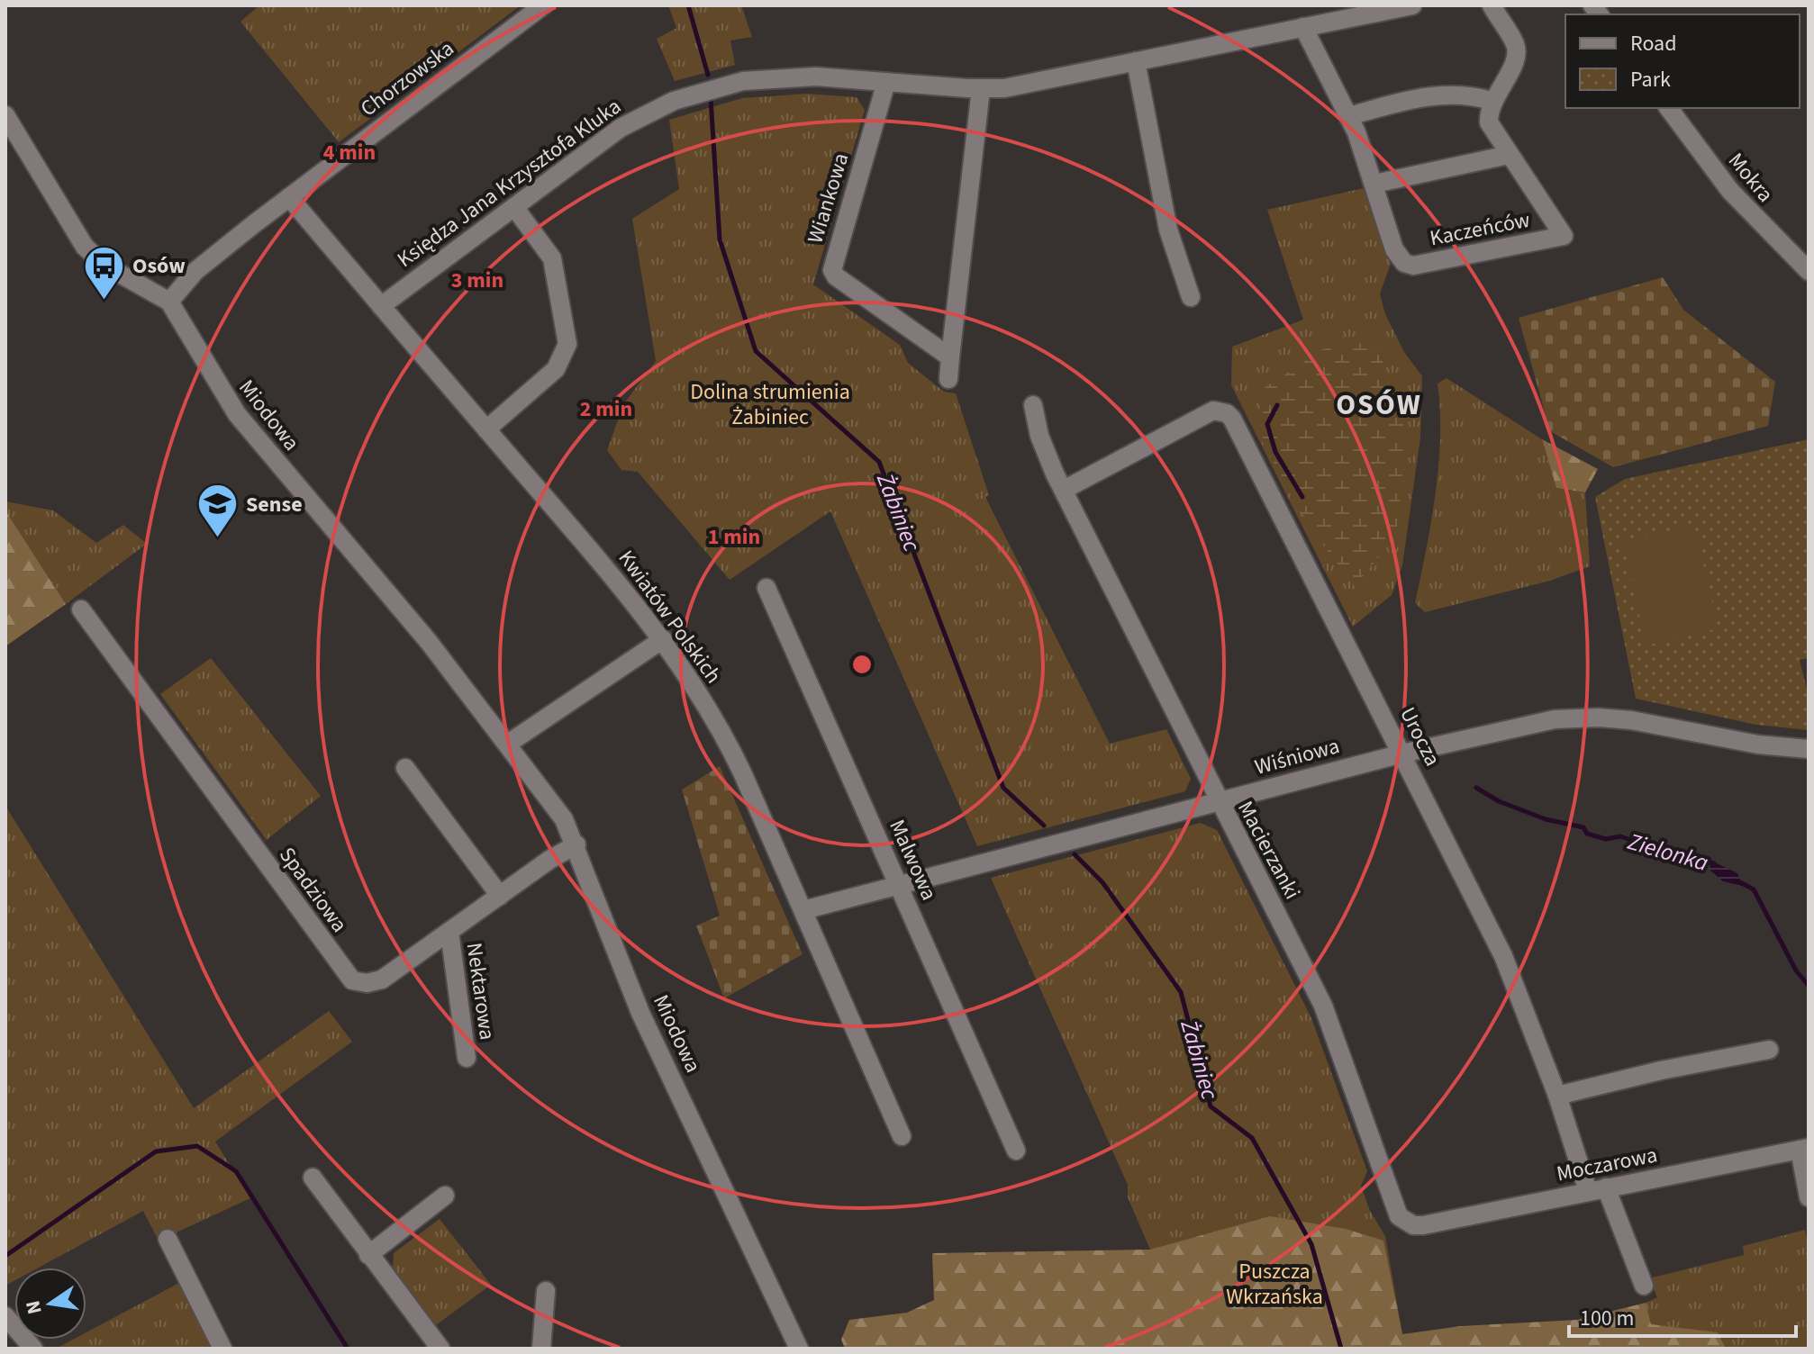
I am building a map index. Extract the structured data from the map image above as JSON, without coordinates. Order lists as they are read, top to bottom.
{
  "streets": {
    "street": [
      "Chorzowska",
      "Mokra",
      "Księdza Jana Krzysztofa Kluka",
      "Wiankowa",
      "Kaczeńców",
      "Miodowa",
      "Kwiatów Polskich",
      "Urocza",
      "Wiśniowa",
      "Macierzanki",
      "Malwowa",
      "Spadziowa",
      "Nektarowa",
      "Moczarowa"
    ]
  },
  "crossings": [
    ["Chorzowska", "Miodowa"],
    ["Chorzowska", "Kwiatów Polskich"],
    ["Księdza Jana Krzysztofa Kluka", "Wiankowa"],
    ["Księdza Jana Krzysztofa Kluka", "Kaczeńców"],
    ["Księdza Jana Krzysztofa Kluka", "Kwiatów Polskich"],
    ["Miodowa", "Spadziowa"],
    ["Kwiatów Polskich", "Wiśniowa"],
    ["Urocza", "Wiśniowa"],
    ["Urocza", "Macierzanki"],
    ["Urocza", "Moczarowa"],
    ["Wiśniowa", "Macierzanki"],
    ["Wiśniowa", "Malwowa"],
    ["Macierzanki", "Moczarowa"],
    ["Spadziowa", "Nektarowa"]
  ],
  "districts": ["OSÓW"],
  "water": ["Żabiniec", "Zielonka"],
  "parks": ["Dolina strumienia Żabiniec", "Puszcza Wkrzańska"],
  "places": {
    "bus stop": ["Osów"],
    "school or university": ["Sense"]
  },
  "legend": ["Road", "Park"],
  "scale_bar": "100 m",
  "north": "left",
  "rings": [
    "4 min",
    "3 min",
    "2 min",
    "1 min"
  ]
}
